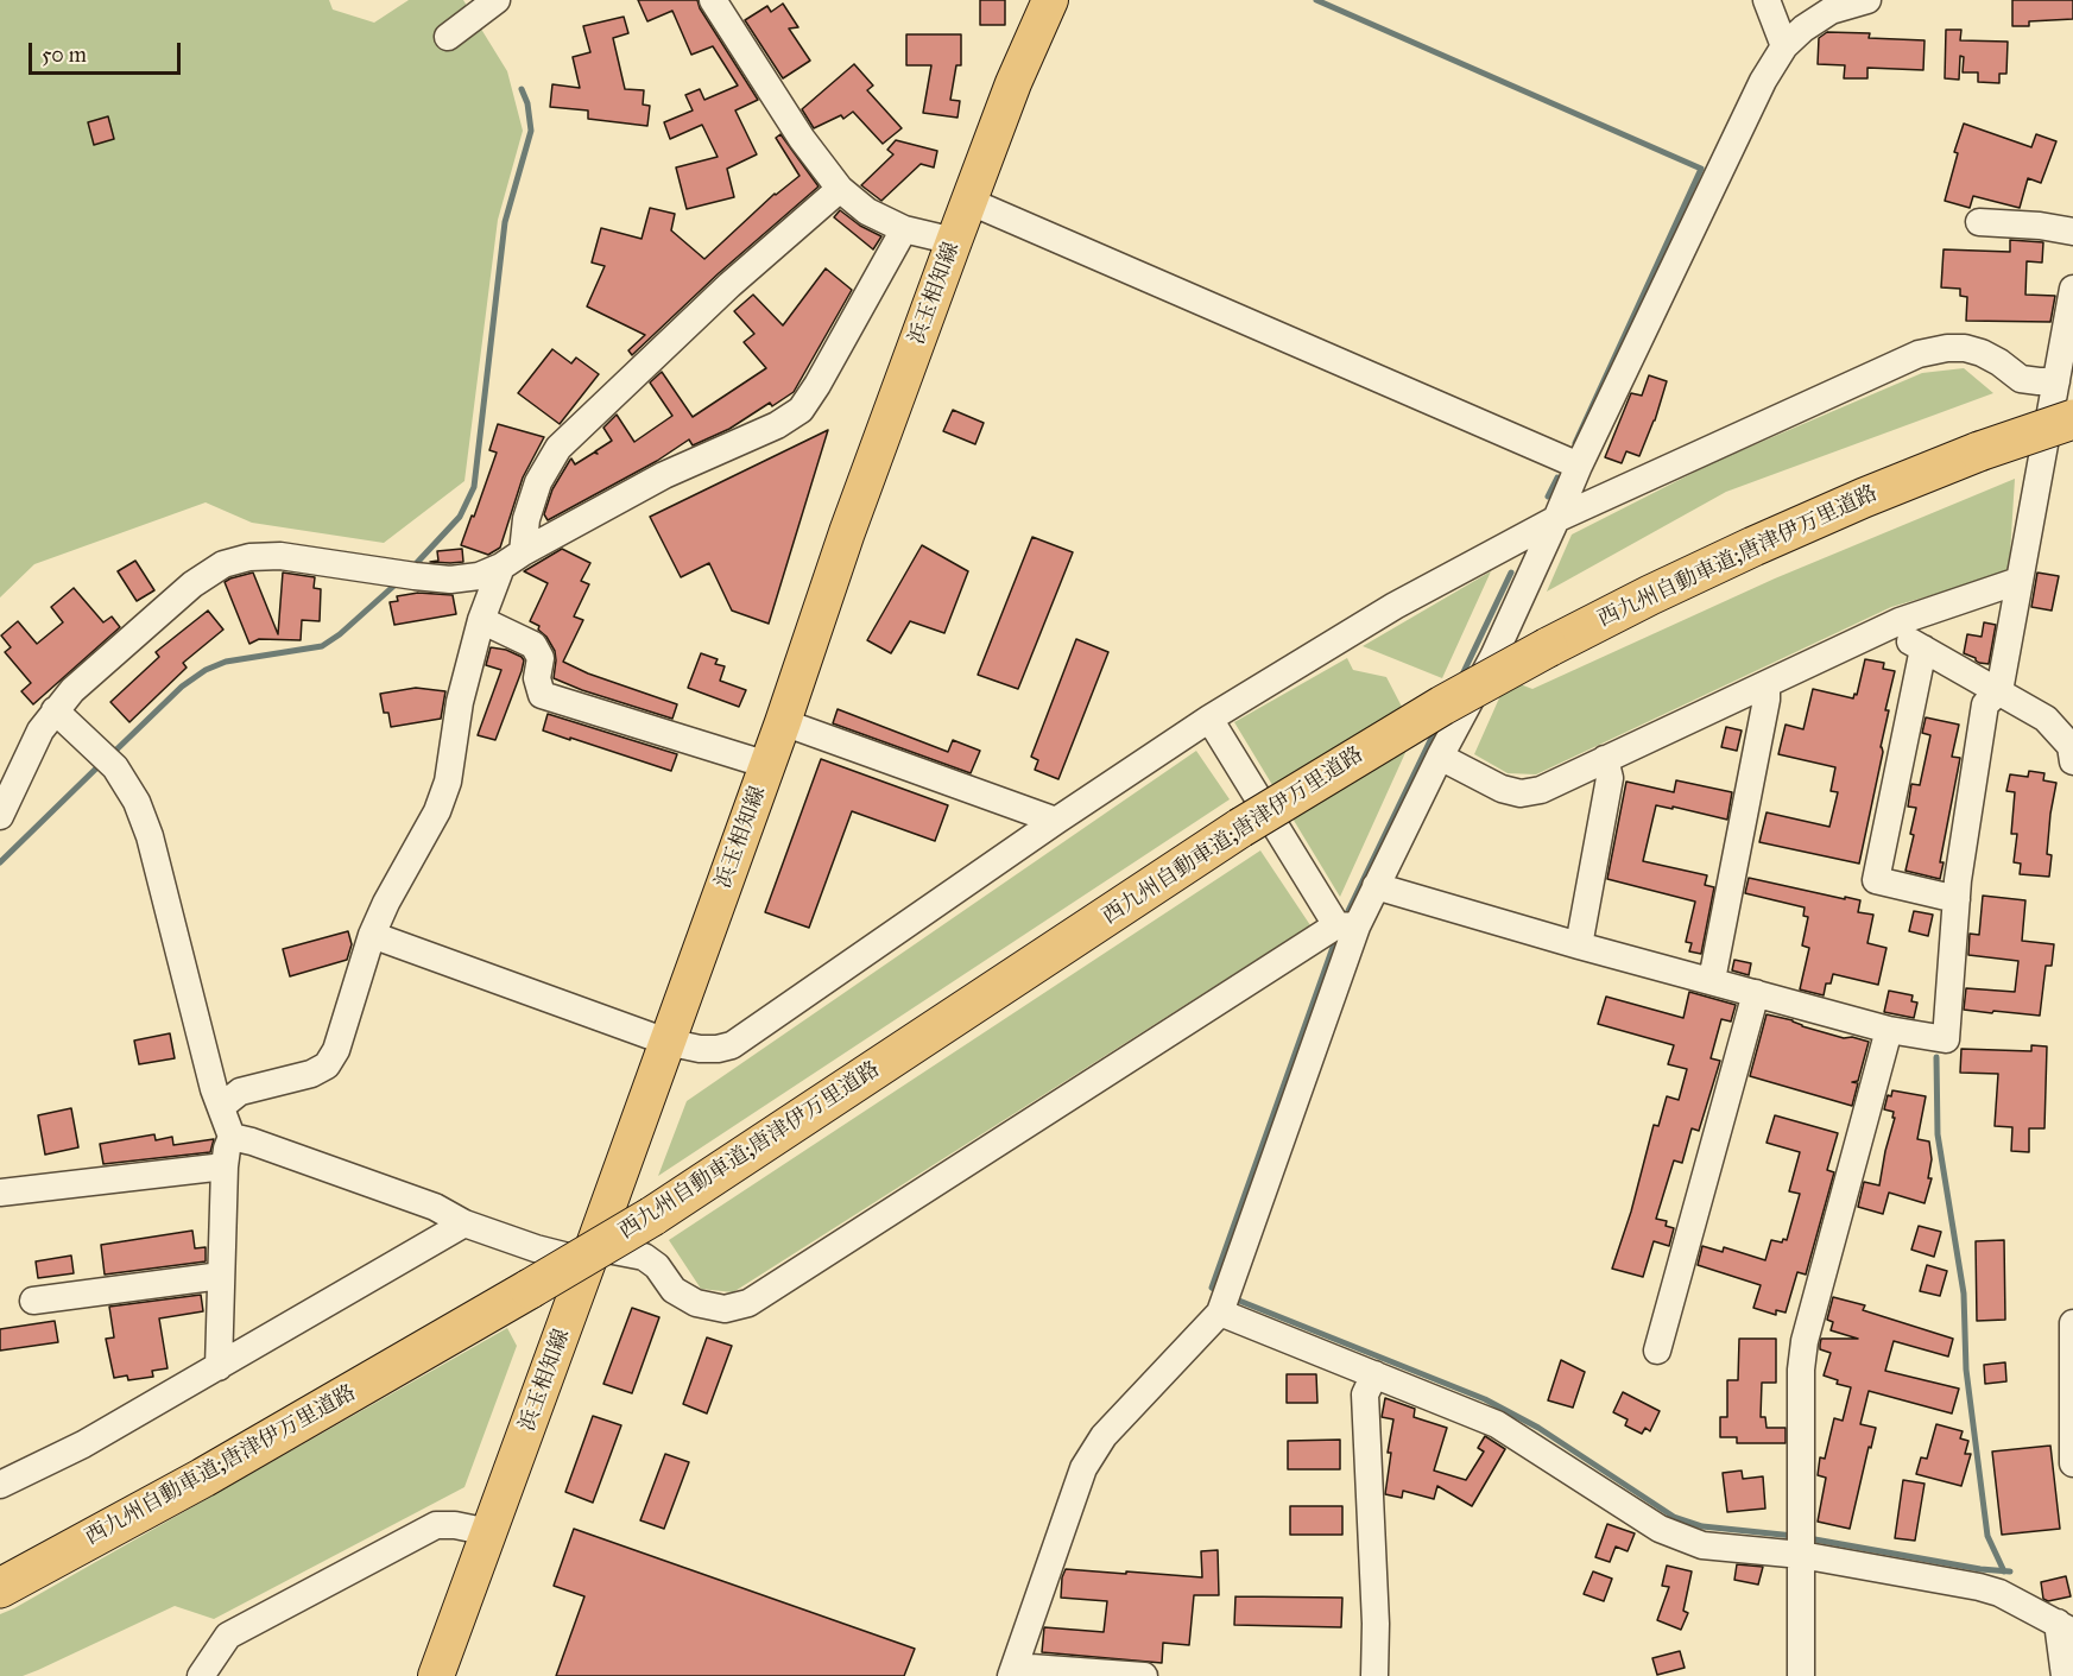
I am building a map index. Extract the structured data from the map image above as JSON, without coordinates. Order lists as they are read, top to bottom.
{
  "streets": {
    "highway": ["西九州自動車道;唐津伊万里道路"],
    "main road": ["浜玉相知線"]
  },
  "scale_bar": "50 m"
}
